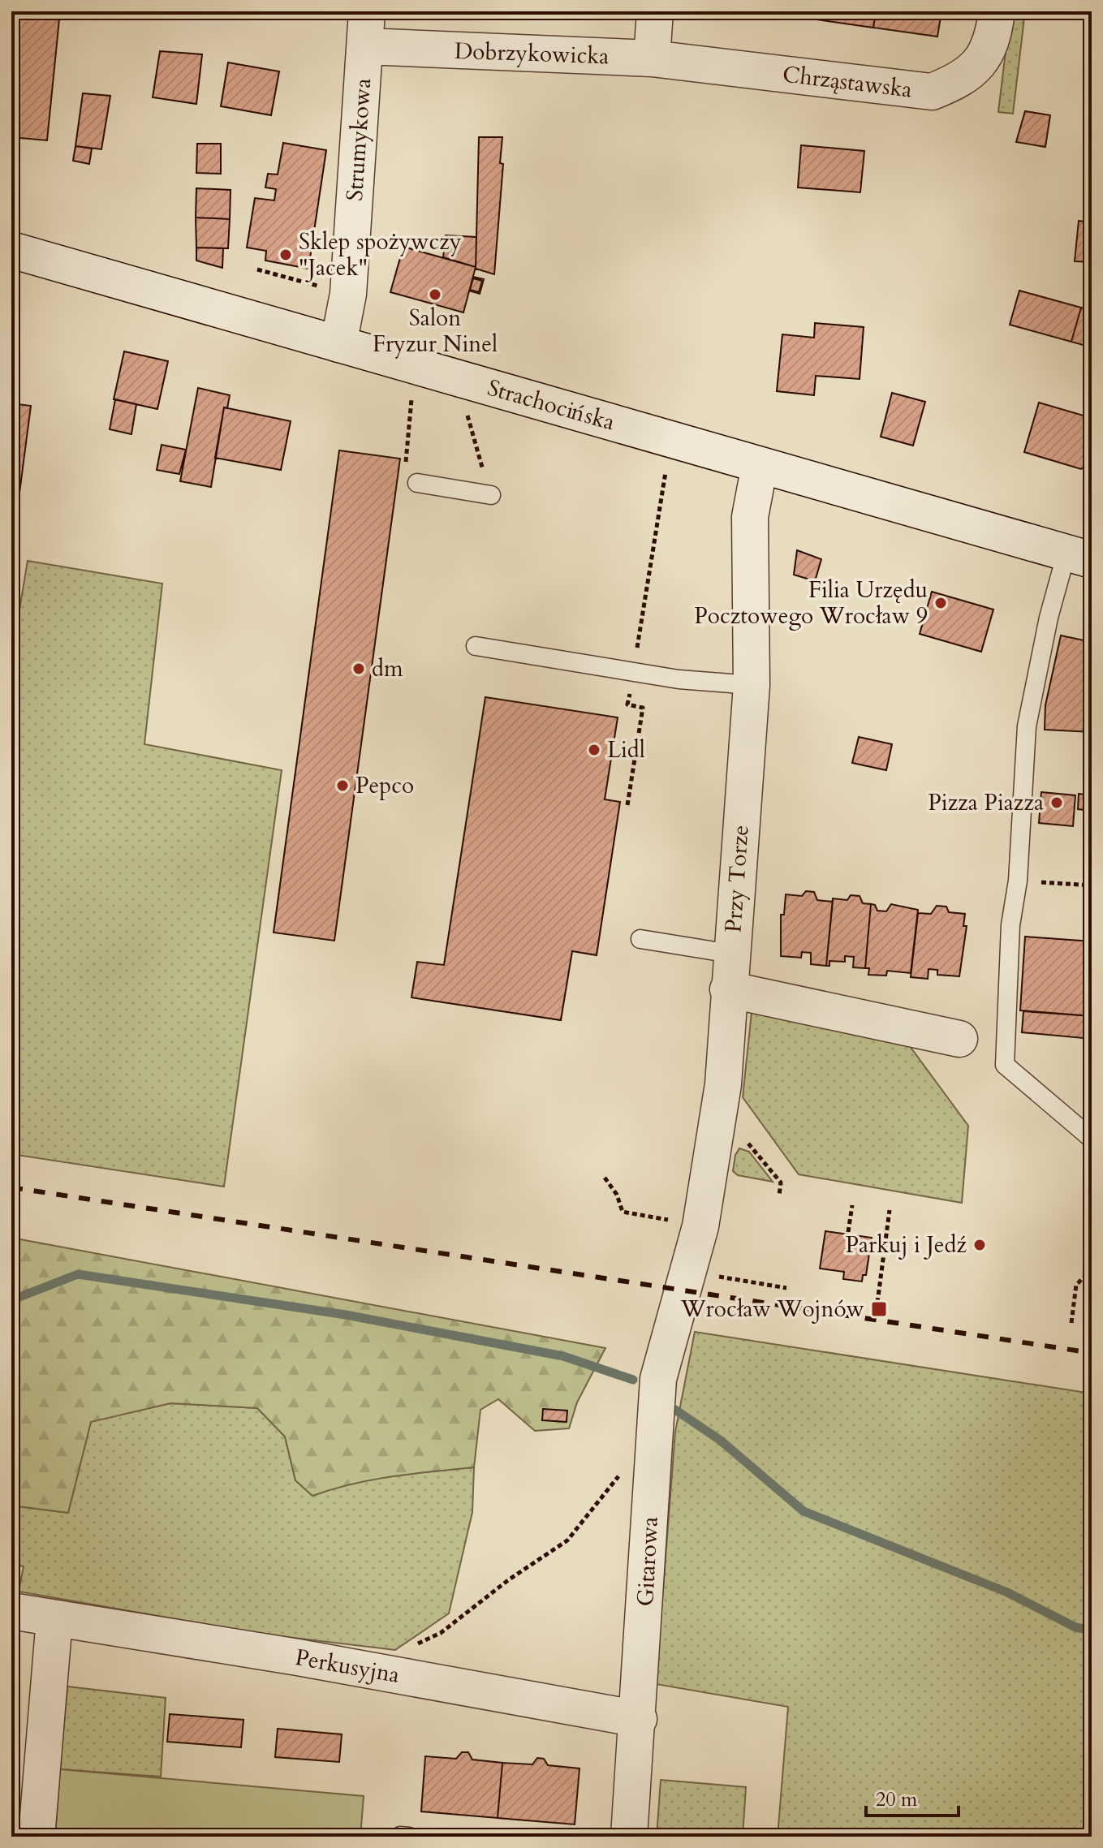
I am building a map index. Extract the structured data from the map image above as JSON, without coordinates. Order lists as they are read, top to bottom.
{
  "streets": {
    "street": [
      "Dobrzykowicka",
      "Chrząstawska",
      "Strumykowa",
      "Strachocińska",
      "Przy Torze",
      "Gitarowa",
      "Perkusyjna"
    ]
  },
  "crossings": [
    ["Dobrzykowicka", "Chrząstawska"],
    ["Dobrzykowicka", "Strumykowa"],
    ["Strumykowa", "Strachocińska"],
    ["Strachocińska", "Przy Torze"],
    ["Przy Torze", "Gitarowa"],
    ["Gitarowa", "Perkusyjna"]
  ],
  "places": {
    "other": [
      "Sklep spożywczy \"Jacek\"",
      "Salon Fryzur Ninel",
      "Filia Urzędu Pocztowego Wrocław 9",
      "dm",
      "Lidl",
      "Pepco",
      "Pizza Piazza",
      "Parkuj i Jedź"
    ],
    "transit": ["Wrocław Wojnów"]
  },
  "scale_bar": "20 m"
}
